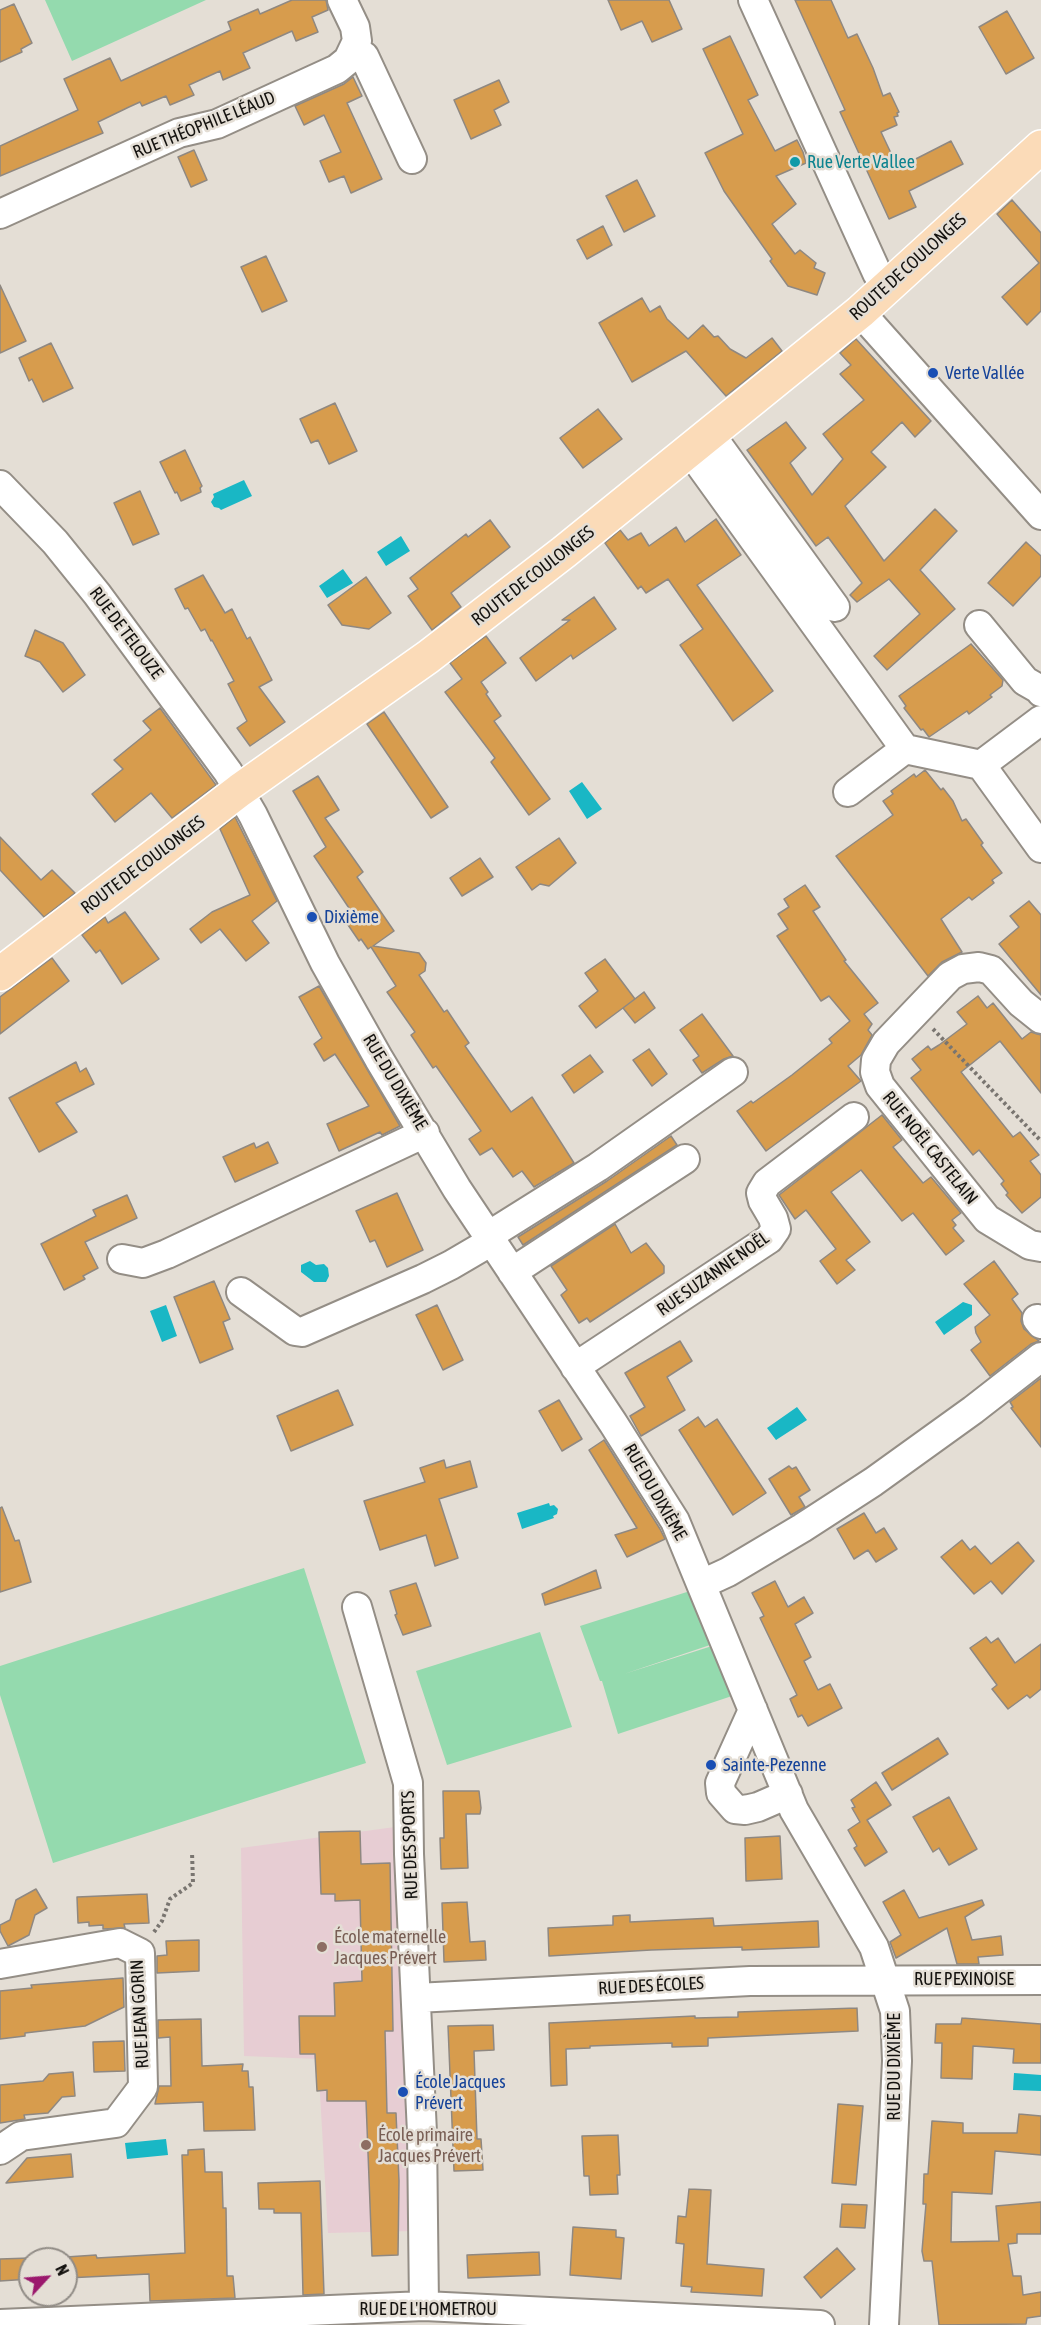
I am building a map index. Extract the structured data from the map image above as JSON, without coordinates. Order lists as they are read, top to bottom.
{
  "streets": {
    "main road": ["ROUTE DE COULONGES"],
    "street": [
      "RUE THÉOPHILE LÉAUD",
      "RUE DE TELOUZE",
      "RUE DU DIXIÈME",
      "RUE NOËL CASTELAIN",
      "RUE SUZANNE NOËL",
      "RUE DES SPORTS",
      "RUE PEXINOISE",
      "RUE DES ÉCOLES",
      "RUE JEAN GORIN",
      "RUE DE L'HOMETROU"
    ]
  },
  "crossings": [
    ["ROUTE DE COULONGES", "RUE DE TELOUZE"],
    ["ROUTE DE COULONGES", "RUE DU DIXIÈME"],
    ["RUE DE TELOUZE", "RUE DU DIXIÈME"],
    ["RUE DU DIXIÈME", "RUE SUZANNE NOËL"],
    ["RUE DU DIXIÈME", "RUE PEXINOISE"],
    ["RUE DU DIXIÈME", "RUE DES ÉCOLES"],
    ["RUE DES SPORTS", "RUE DES ÉCOLES"],
    ["RUE DES SPORTS", "RUE DE L'HOMETROU"],
    ["RUE PEXINOISE", "RUE DES ÉCOLES"]
  ],
  "places": [
    "Rue Verte Vallee",
    "Verte Vallée",
    "Dixième",
    "Sainte-Pezenne",
    "École maternelle Jacques Prévert",
    "École Jacques Prévert",
    "École primaire Jacques Prévert"
  ],
  "north": "top right"
}
